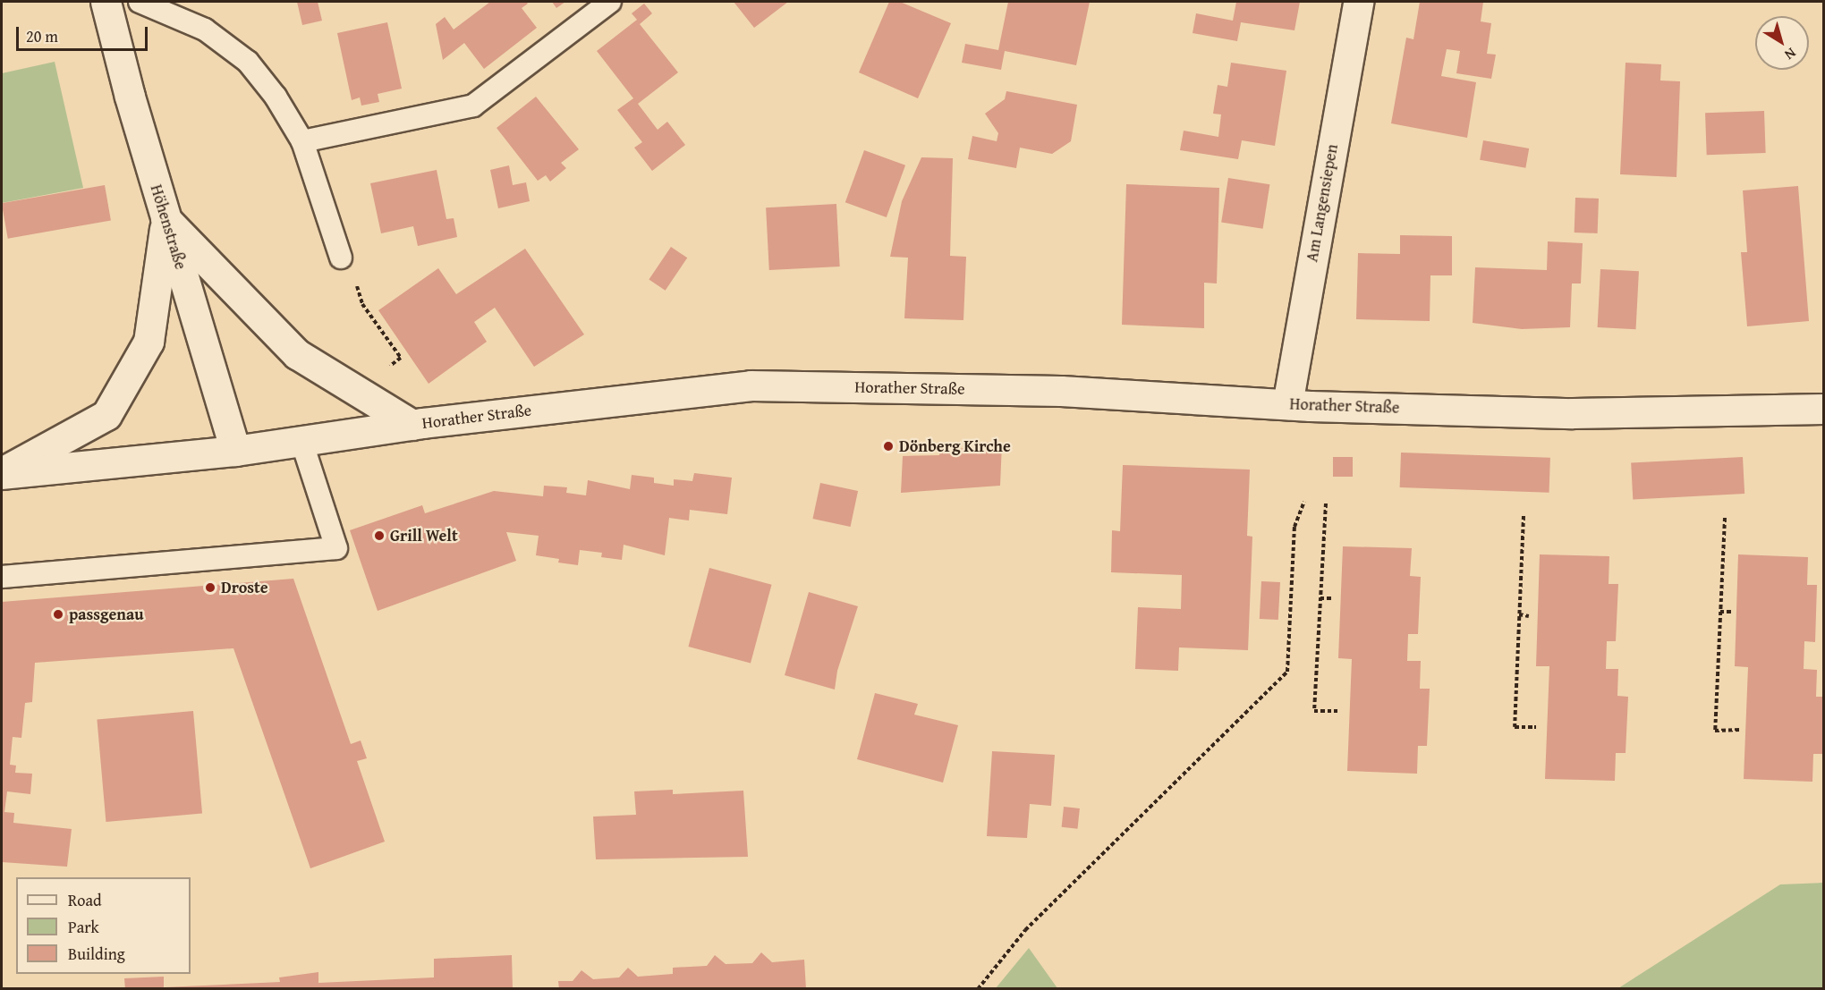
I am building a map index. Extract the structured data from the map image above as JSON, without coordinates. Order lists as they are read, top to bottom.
{
  "streets": {
    "main road": ["Am Langensiepen", "Höhenstraße", "Horather Straße"]
  },
  "crossings": [
    ["Am Langensiepen", "Horather Straße"],
    ["Höhenstraße", "Horather Straße"]
  ],
  "places": [
    "Dönberg Kirche",
    "Grill Welt",
    "Droste",
    "passgenau"
  ],
  "legend": ["Road", "Park", "Building"],
  "scale_bar": "20 m",
  "north": "bottom right"
}
